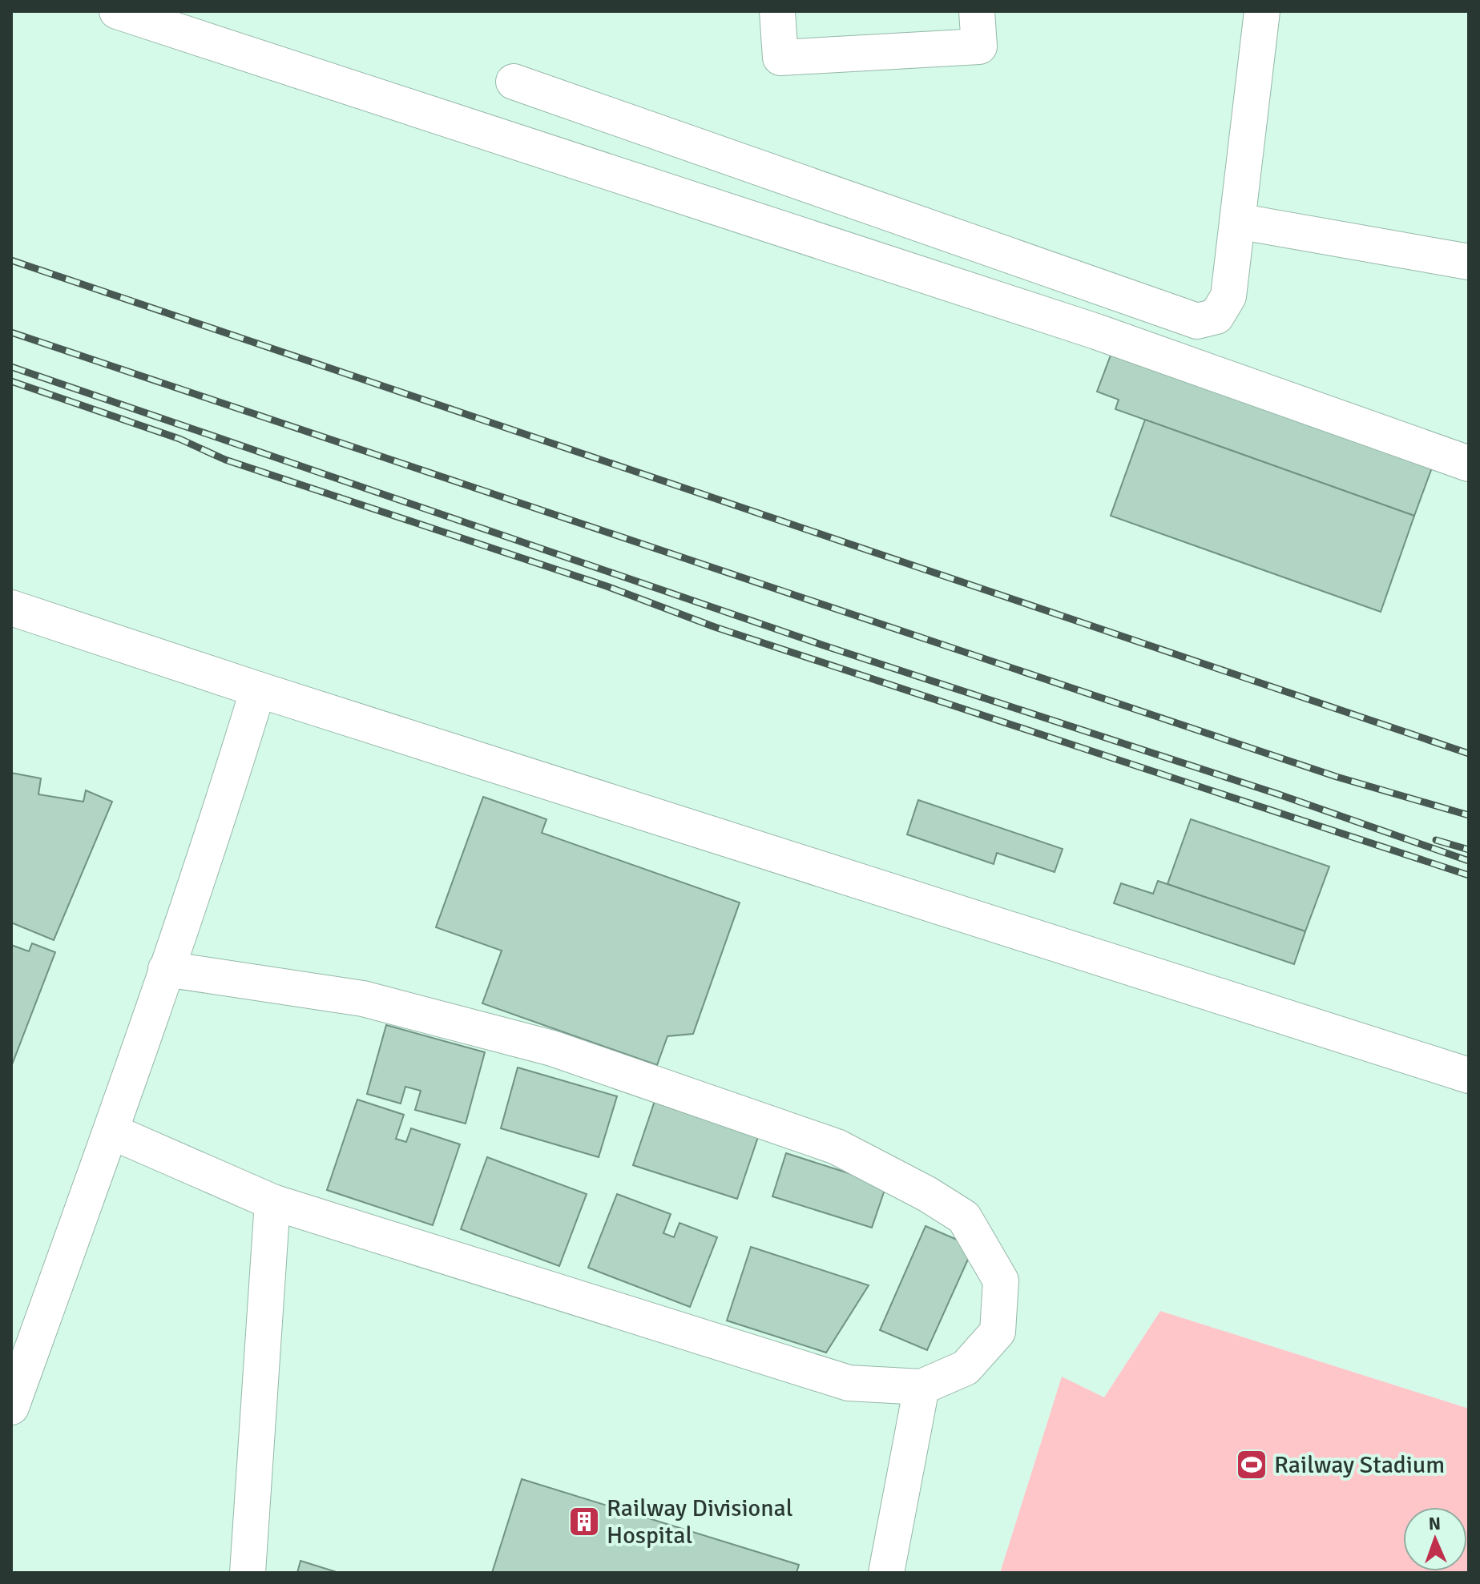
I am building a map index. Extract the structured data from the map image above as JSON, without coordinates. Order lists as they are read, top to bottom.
{
  "places": {
    "sports": ["Railway Stadium"],
    "building": ["Railway Divisional Hospital"]
  },
  "north": "top"
}
